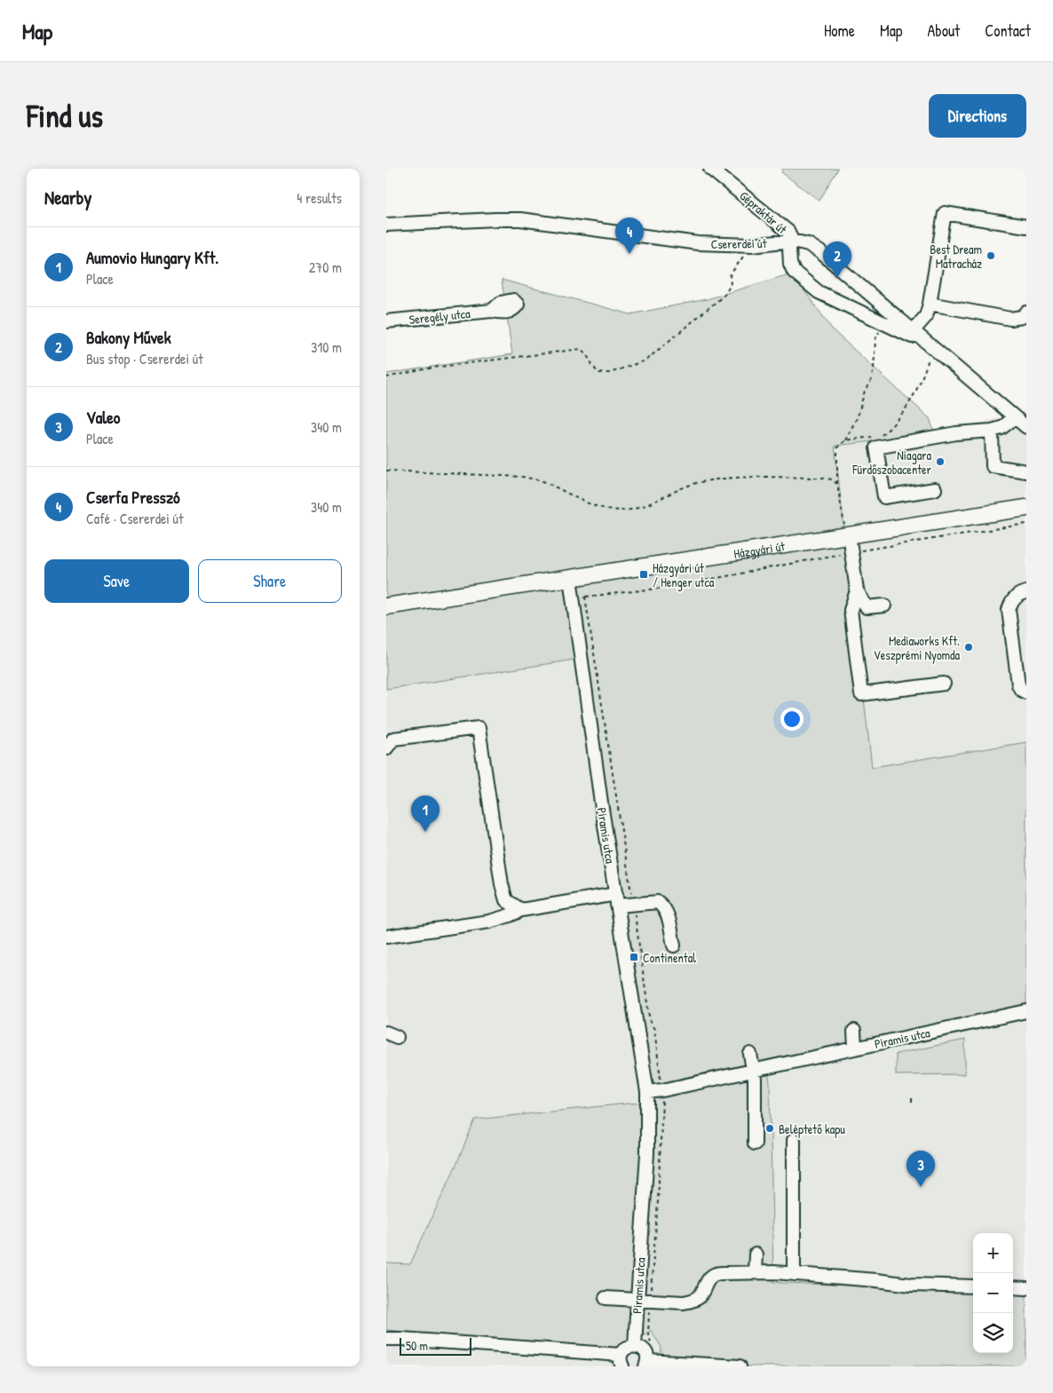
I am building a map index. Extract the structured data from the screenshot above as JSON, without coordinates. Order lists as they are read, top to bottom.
{
  "streets": {
    "main road": ["Házgyári út"],
    "street": [
      "Gépraktár út",
      "Csererdei út",
      "Seregély utca",
      "Piramis utca"
    ]
  },
  "crossings": [
    ["Gépraktár út", "Csererdei út"],
    ["Házgyári út", "Piramis utca"]
  ],
  "places": {
    "other": [
      "Best Dream Matracház",
      "Niagara Fürdőszobacenter",
      "Mediaworks Kft. Veszprémi Nyomda",
      "Beléptető kapu"
    ],
    "transit": ["Házgyári út / Henger utca", "Continental"]
  },
  "scale_bar": "50 m",
  "page": {
    "header": "Map",
    "nav": [
      "Home",
      "Map",
      "About",
      "Contact"
    ],
    "buttons": [
      "Directions",
      ["Save", "Share"]
    ],
    "title": "Find us",
    "heading": ["Nearby", "4 results"],
    "pins": [
      "4",
      "2",
      "1",
      "3"
    ],
    "list": [
      {
        "mark": "1",
        "name": "Aumovio Hungary Kft.",
        "note": "Place",
        "value": "270 m"
      },
      {
        "mark": "2",
        "name": "Bakony Művek",
        "note": "Bus stop · Csererdei út",
        "value": "310 m"
      },
      {
        "mark": "3",
        "name": "Valeo",
        "note": "Place",
        "value": "340 m"
      },
      {
        "mark": "4",
        "name": "Cserfa Presszó",
        "note": "Café · Csererdei út",
        "value": "340 m"
      }
    ],
    "map_buttons": ["+", "−"],
    "scale": "50 m"
  }
}
